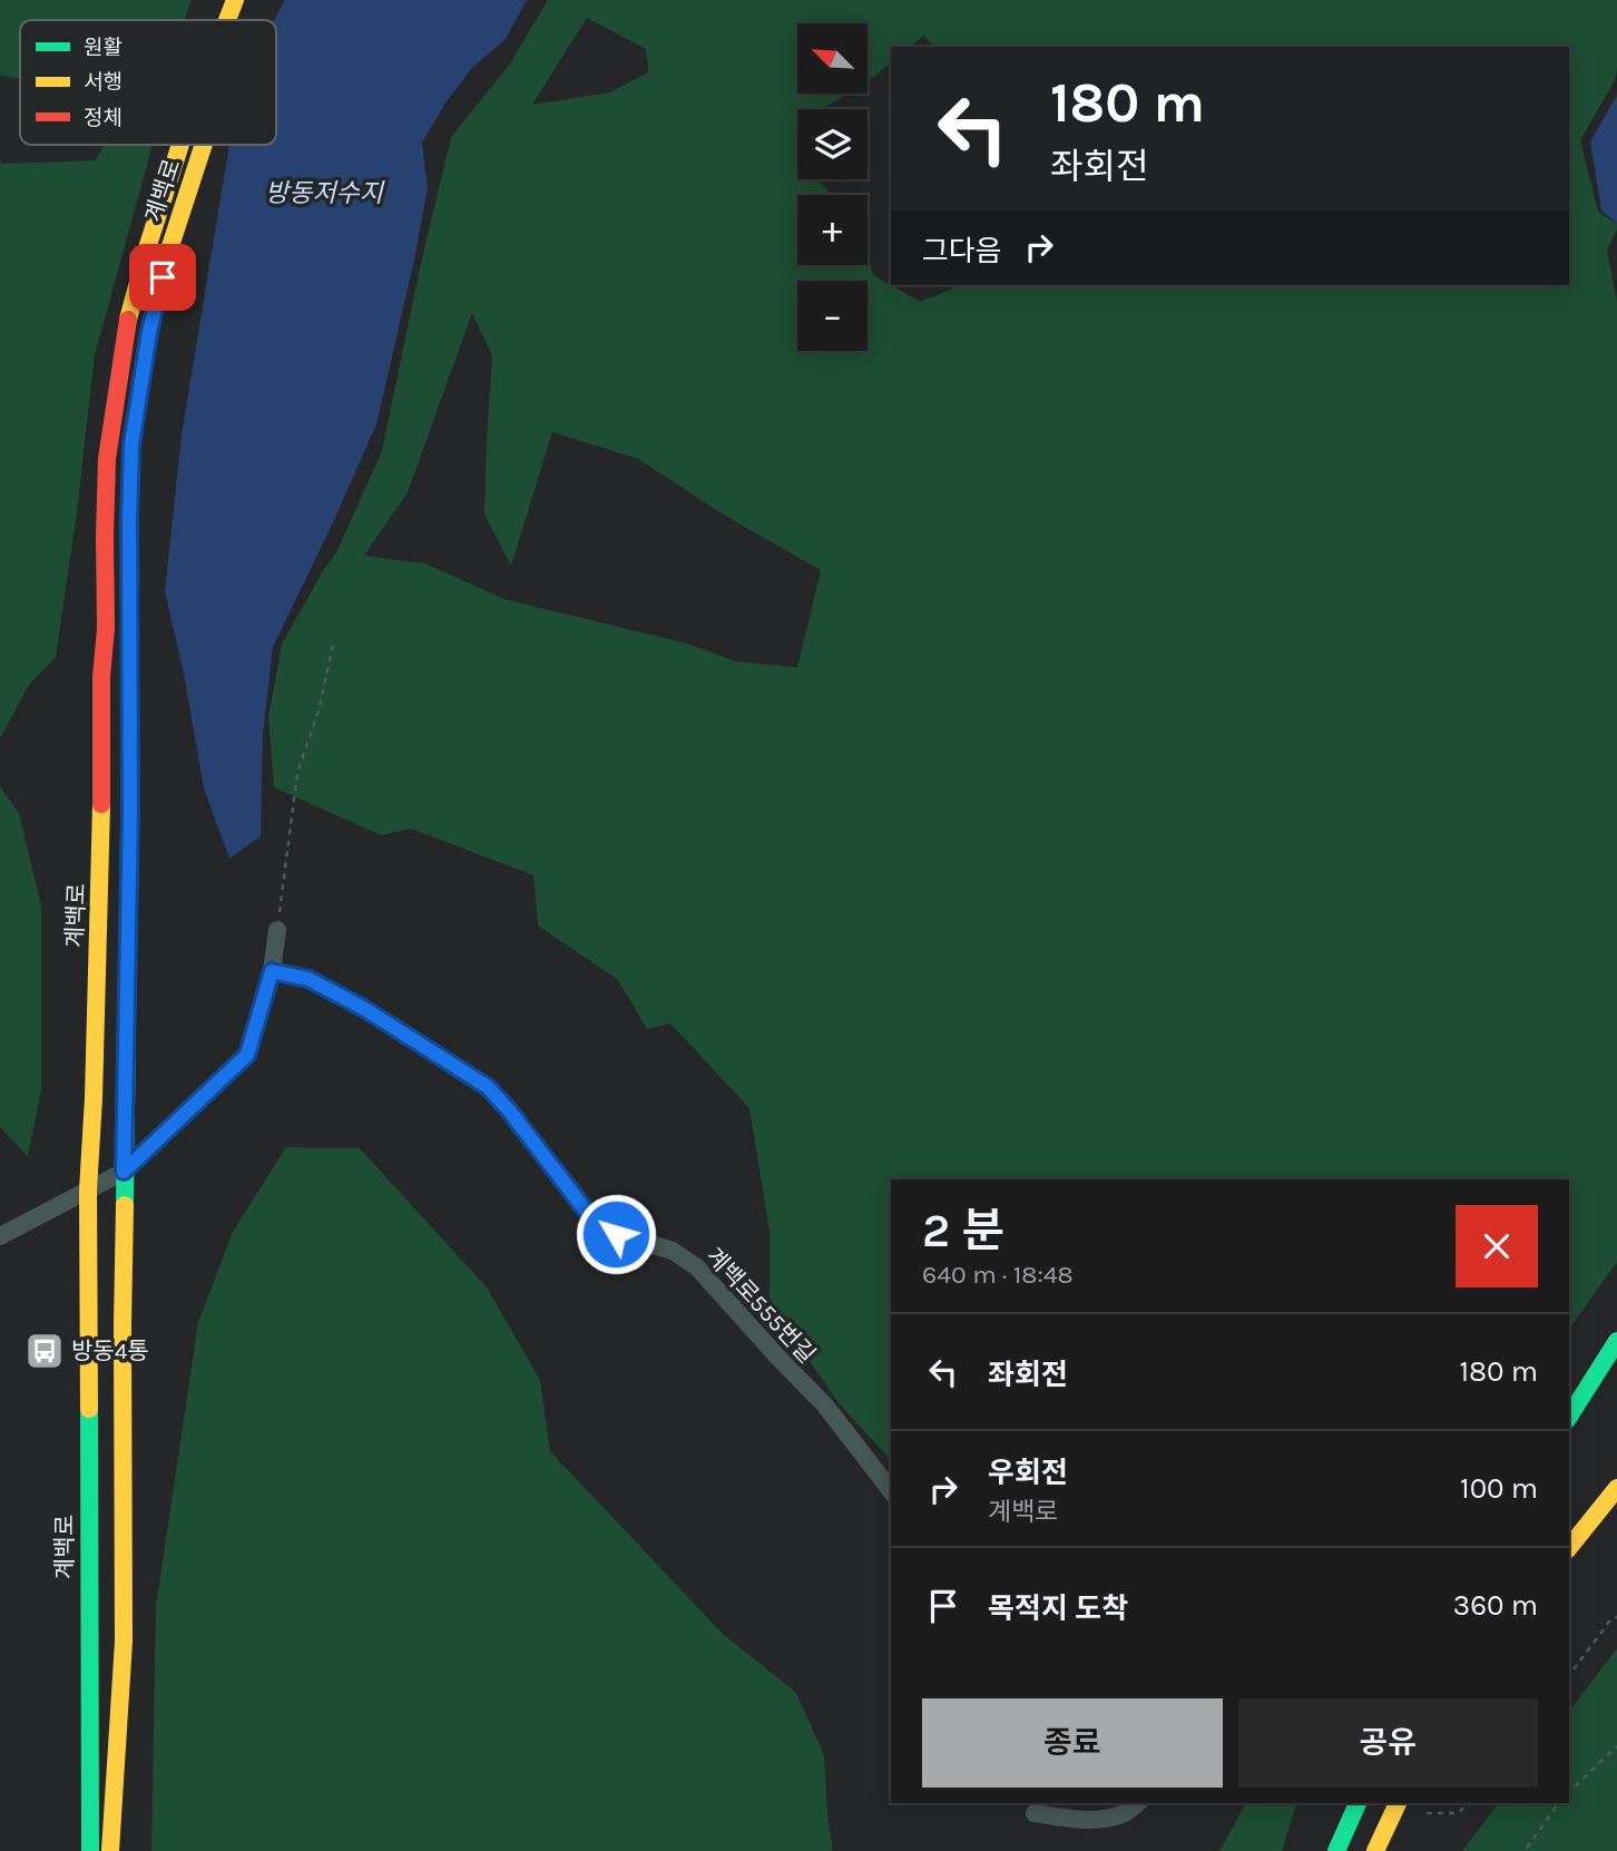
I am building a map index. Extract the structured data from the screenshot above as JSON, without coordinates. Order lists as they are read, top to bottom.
{
  "streets": {
    "main road": ["계백로"],
    "street": ["계백로555번길"]
  },
  "water": ["방동저수지"],
  "places": {
    "bus stop": ["방동4통"]
  },
  "legend": ["원활", "서행", "정체"],
  "north": "top left",
  "page": {
    "map_buttons": ["+", "−"],
    "turn": ["180 m", "좌회전"],
    "then": "그다음",
    "heading": ["2 분", "640 m · 18:48"],
    "list": [
      {
        "name": "좌회전",
        "value": "180 m"
      },
      {
        "name": "우회전",
        "note": "계백로",
        "value": "100 m"
      },
      {
        "name": "목적지 도착",
        "value": "360 m"
      }
    ],
    "buttons": ["종료", "공유"]
  }
}
